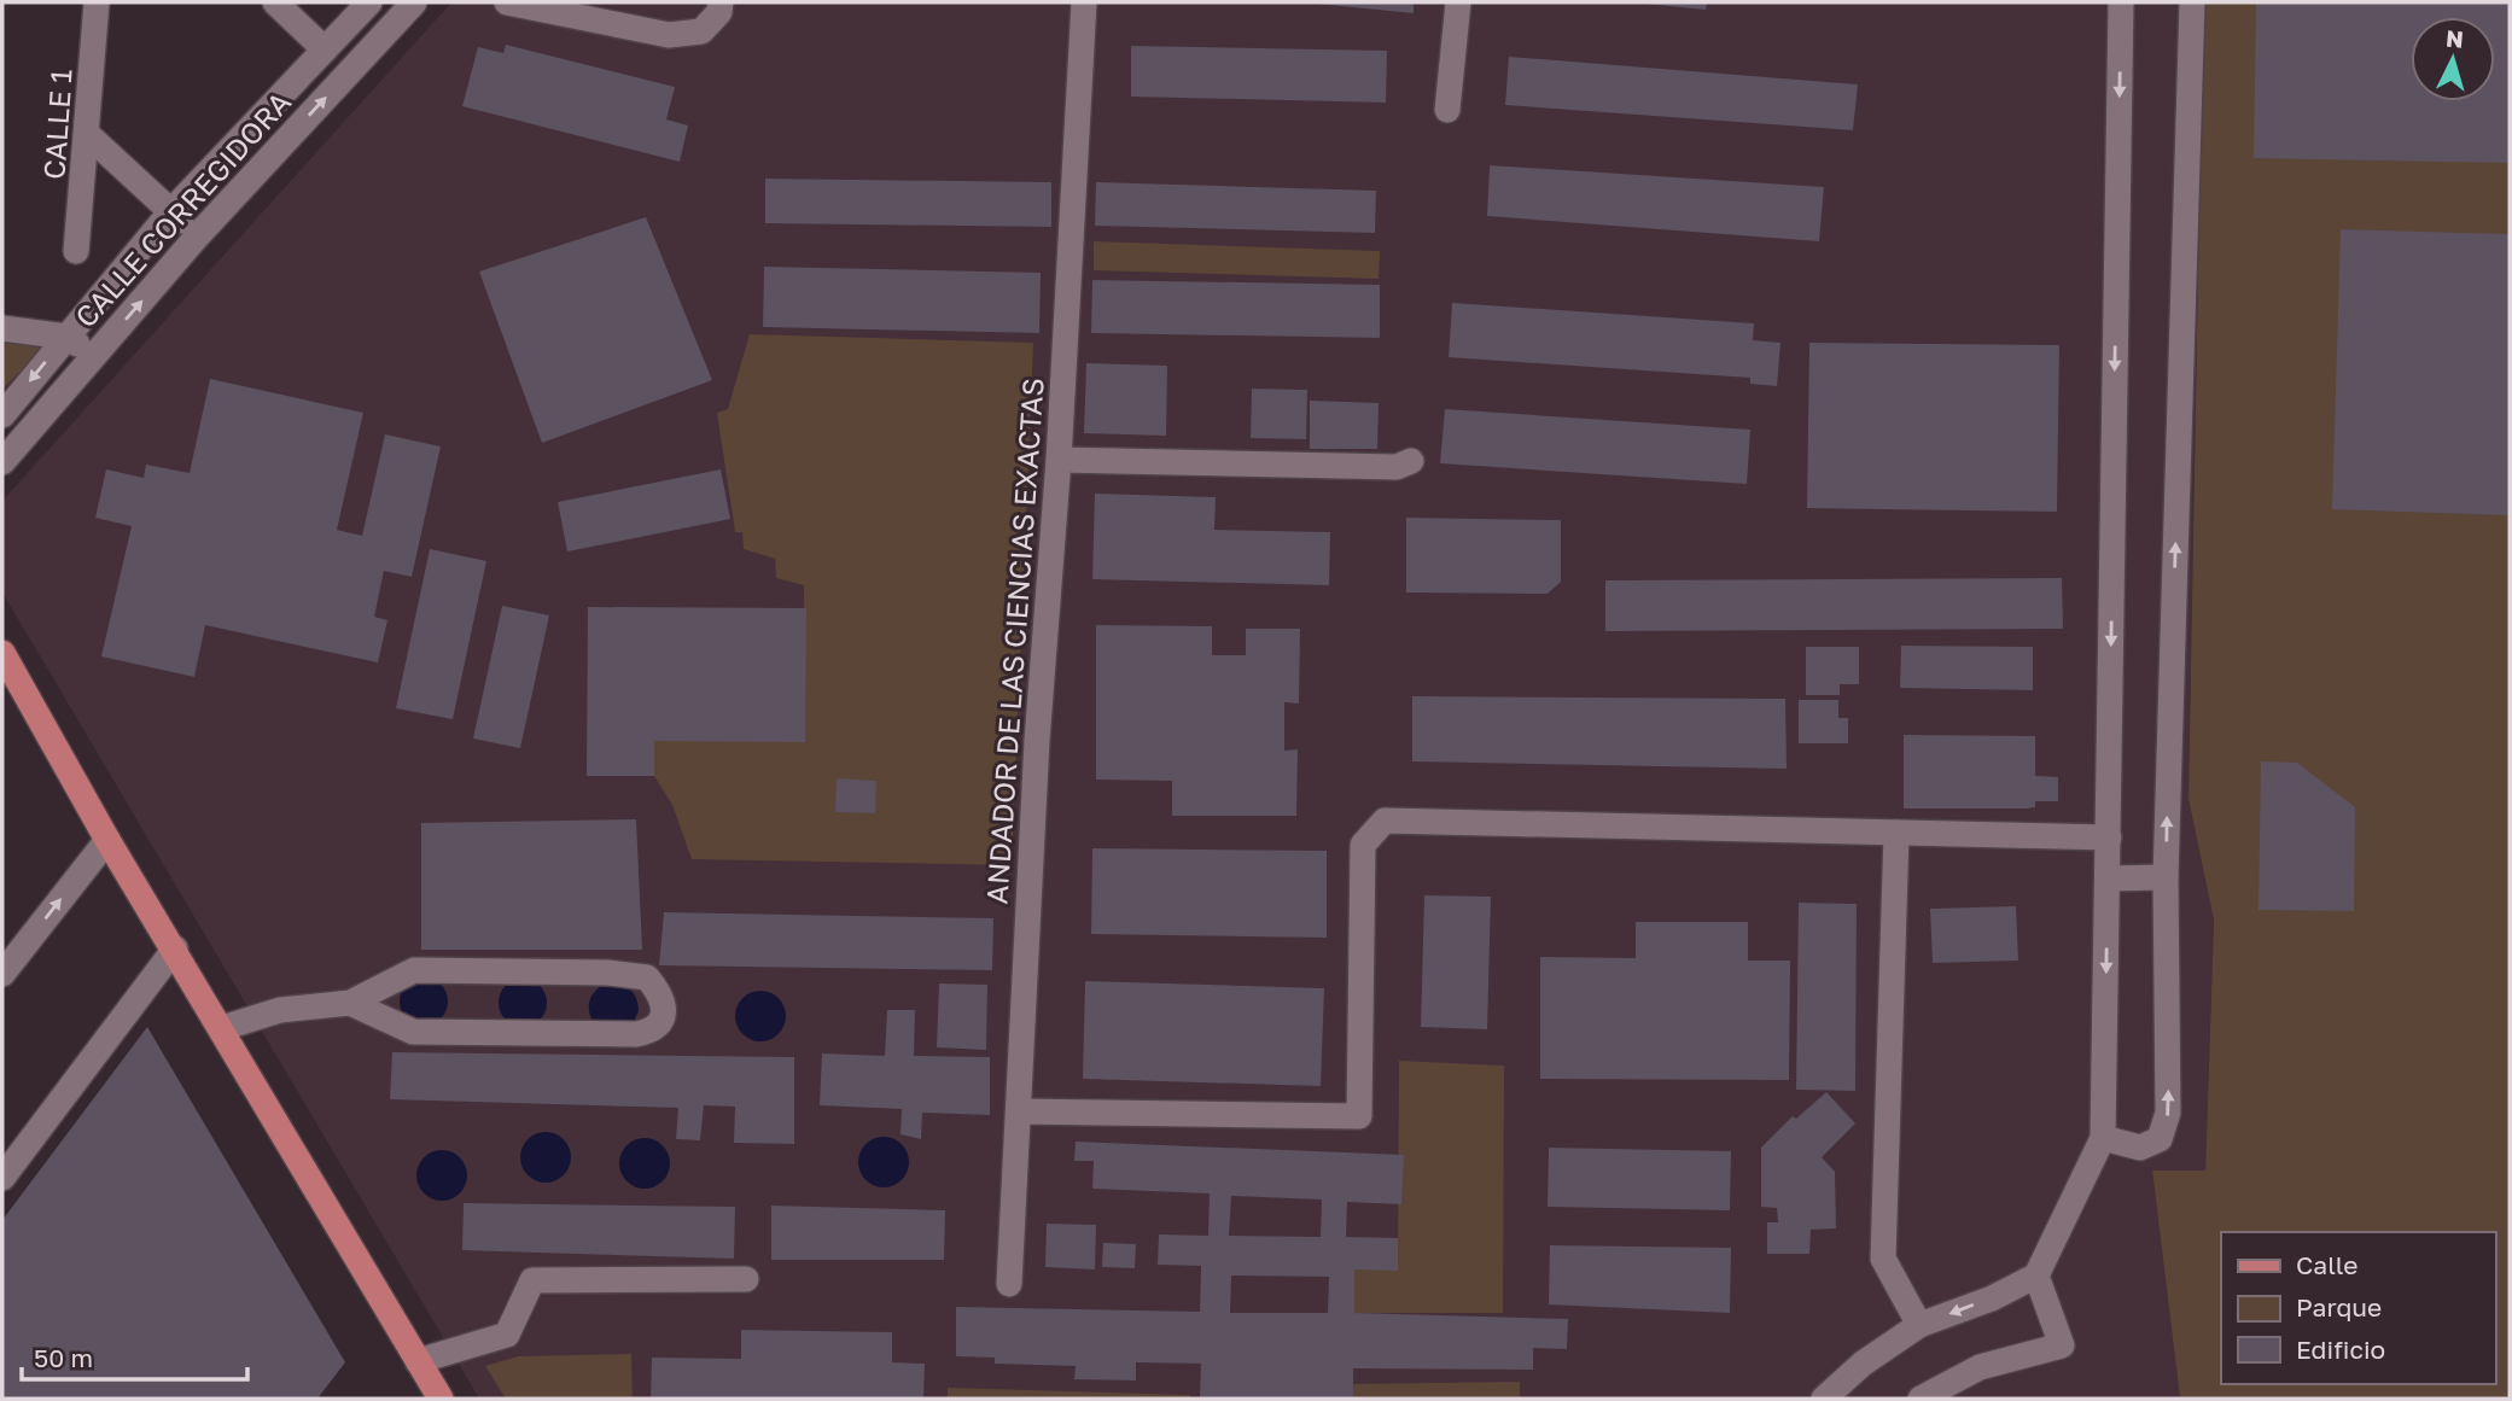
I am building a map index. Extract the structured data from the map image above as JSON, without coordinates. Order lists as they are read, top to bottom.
{
  "streets": {
    "street": ["CALLE 1", "CALLE CORREGIDORA", "ANDADOR DE LAS CIENCIAS EXACTAS"]
  },
  "legend": ["Calle", "Parque", "Edificio"],
  "scale_bar": "50 m",
  "north": "top"
}
